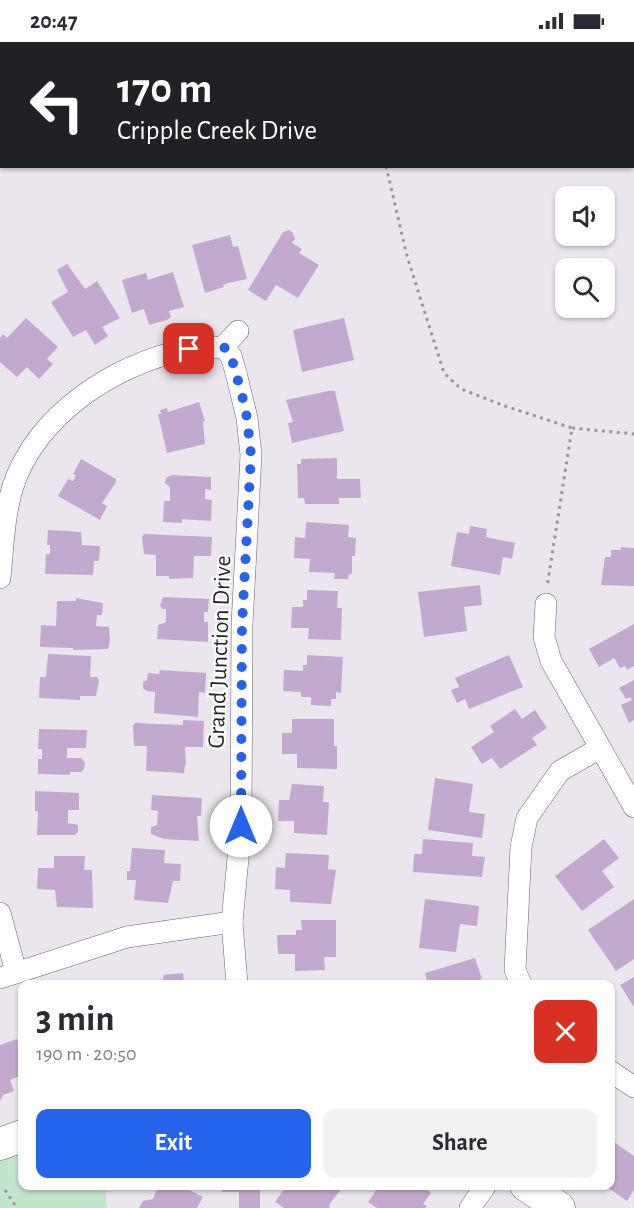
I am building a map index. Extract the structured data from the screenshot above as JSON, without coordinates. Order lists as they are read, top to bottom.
{
  "streets": {
    "street": ["Grand Junction Drive"]
  },
  "page": {
    "status": "20:47",
    "turn": ["170 m", "Cripple Creek Drive"],
    "heading": ["3 min", "190 m · 20:50"],
    "buttons": ["Exit", "Share"]
  }
}
